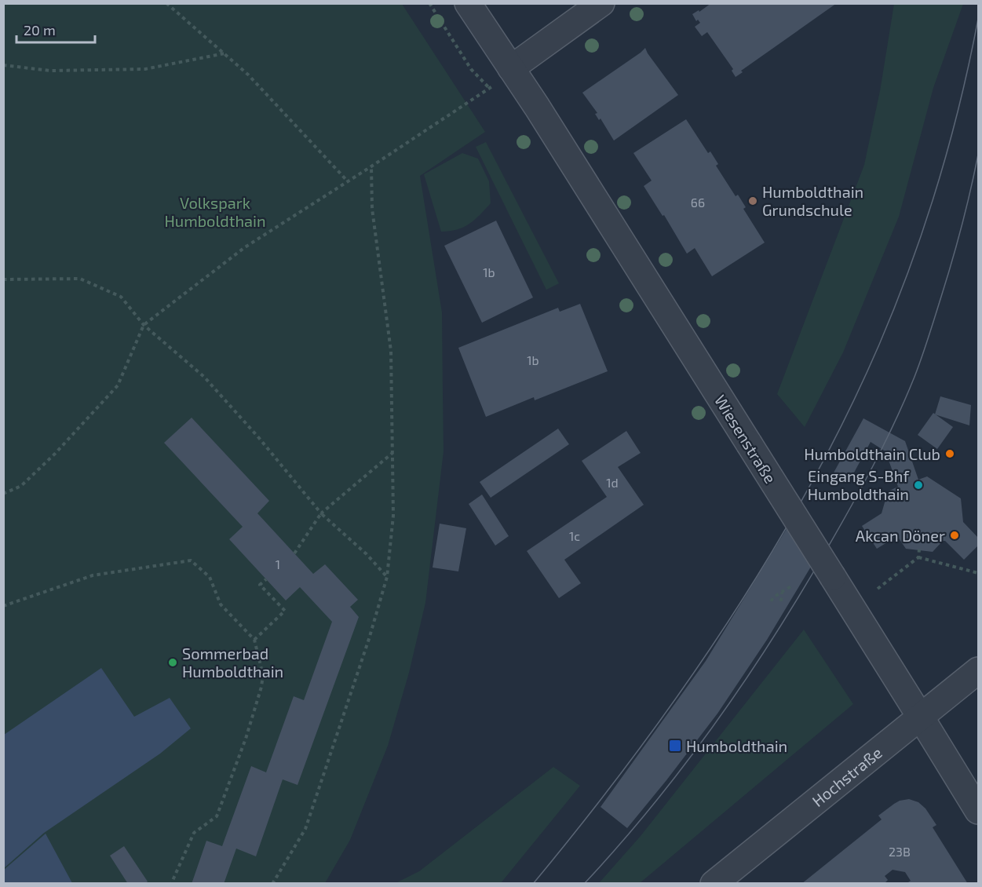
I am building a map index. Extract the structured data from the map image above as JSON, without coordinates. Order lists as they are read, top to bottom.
{
  "streets": {
    "street": ["Wiesenstraße", "Hochstraße"]
  },
  "crossings": [
    ["Wiesenstraße", "Hochstraße"]
  ],
  "parks": ["Volkspark Humboldthain"],
  "places": {
    "other": [
      "Humboldthain Grundschule",
      "Humboldthain Club",
      "Eingang S-Bhf Humboldthain",
      "Akcan Döner",
      "Sommerbad Humboldthain"
    ],
    "transit": ["Humboldthain"]
  },
  "house_numbers": [
    "66",
    "1b",
    "1b",
    "1d",
    "1c",
    "1",
    "23B"
  ],
  "scale_bar": "20 m"
}
